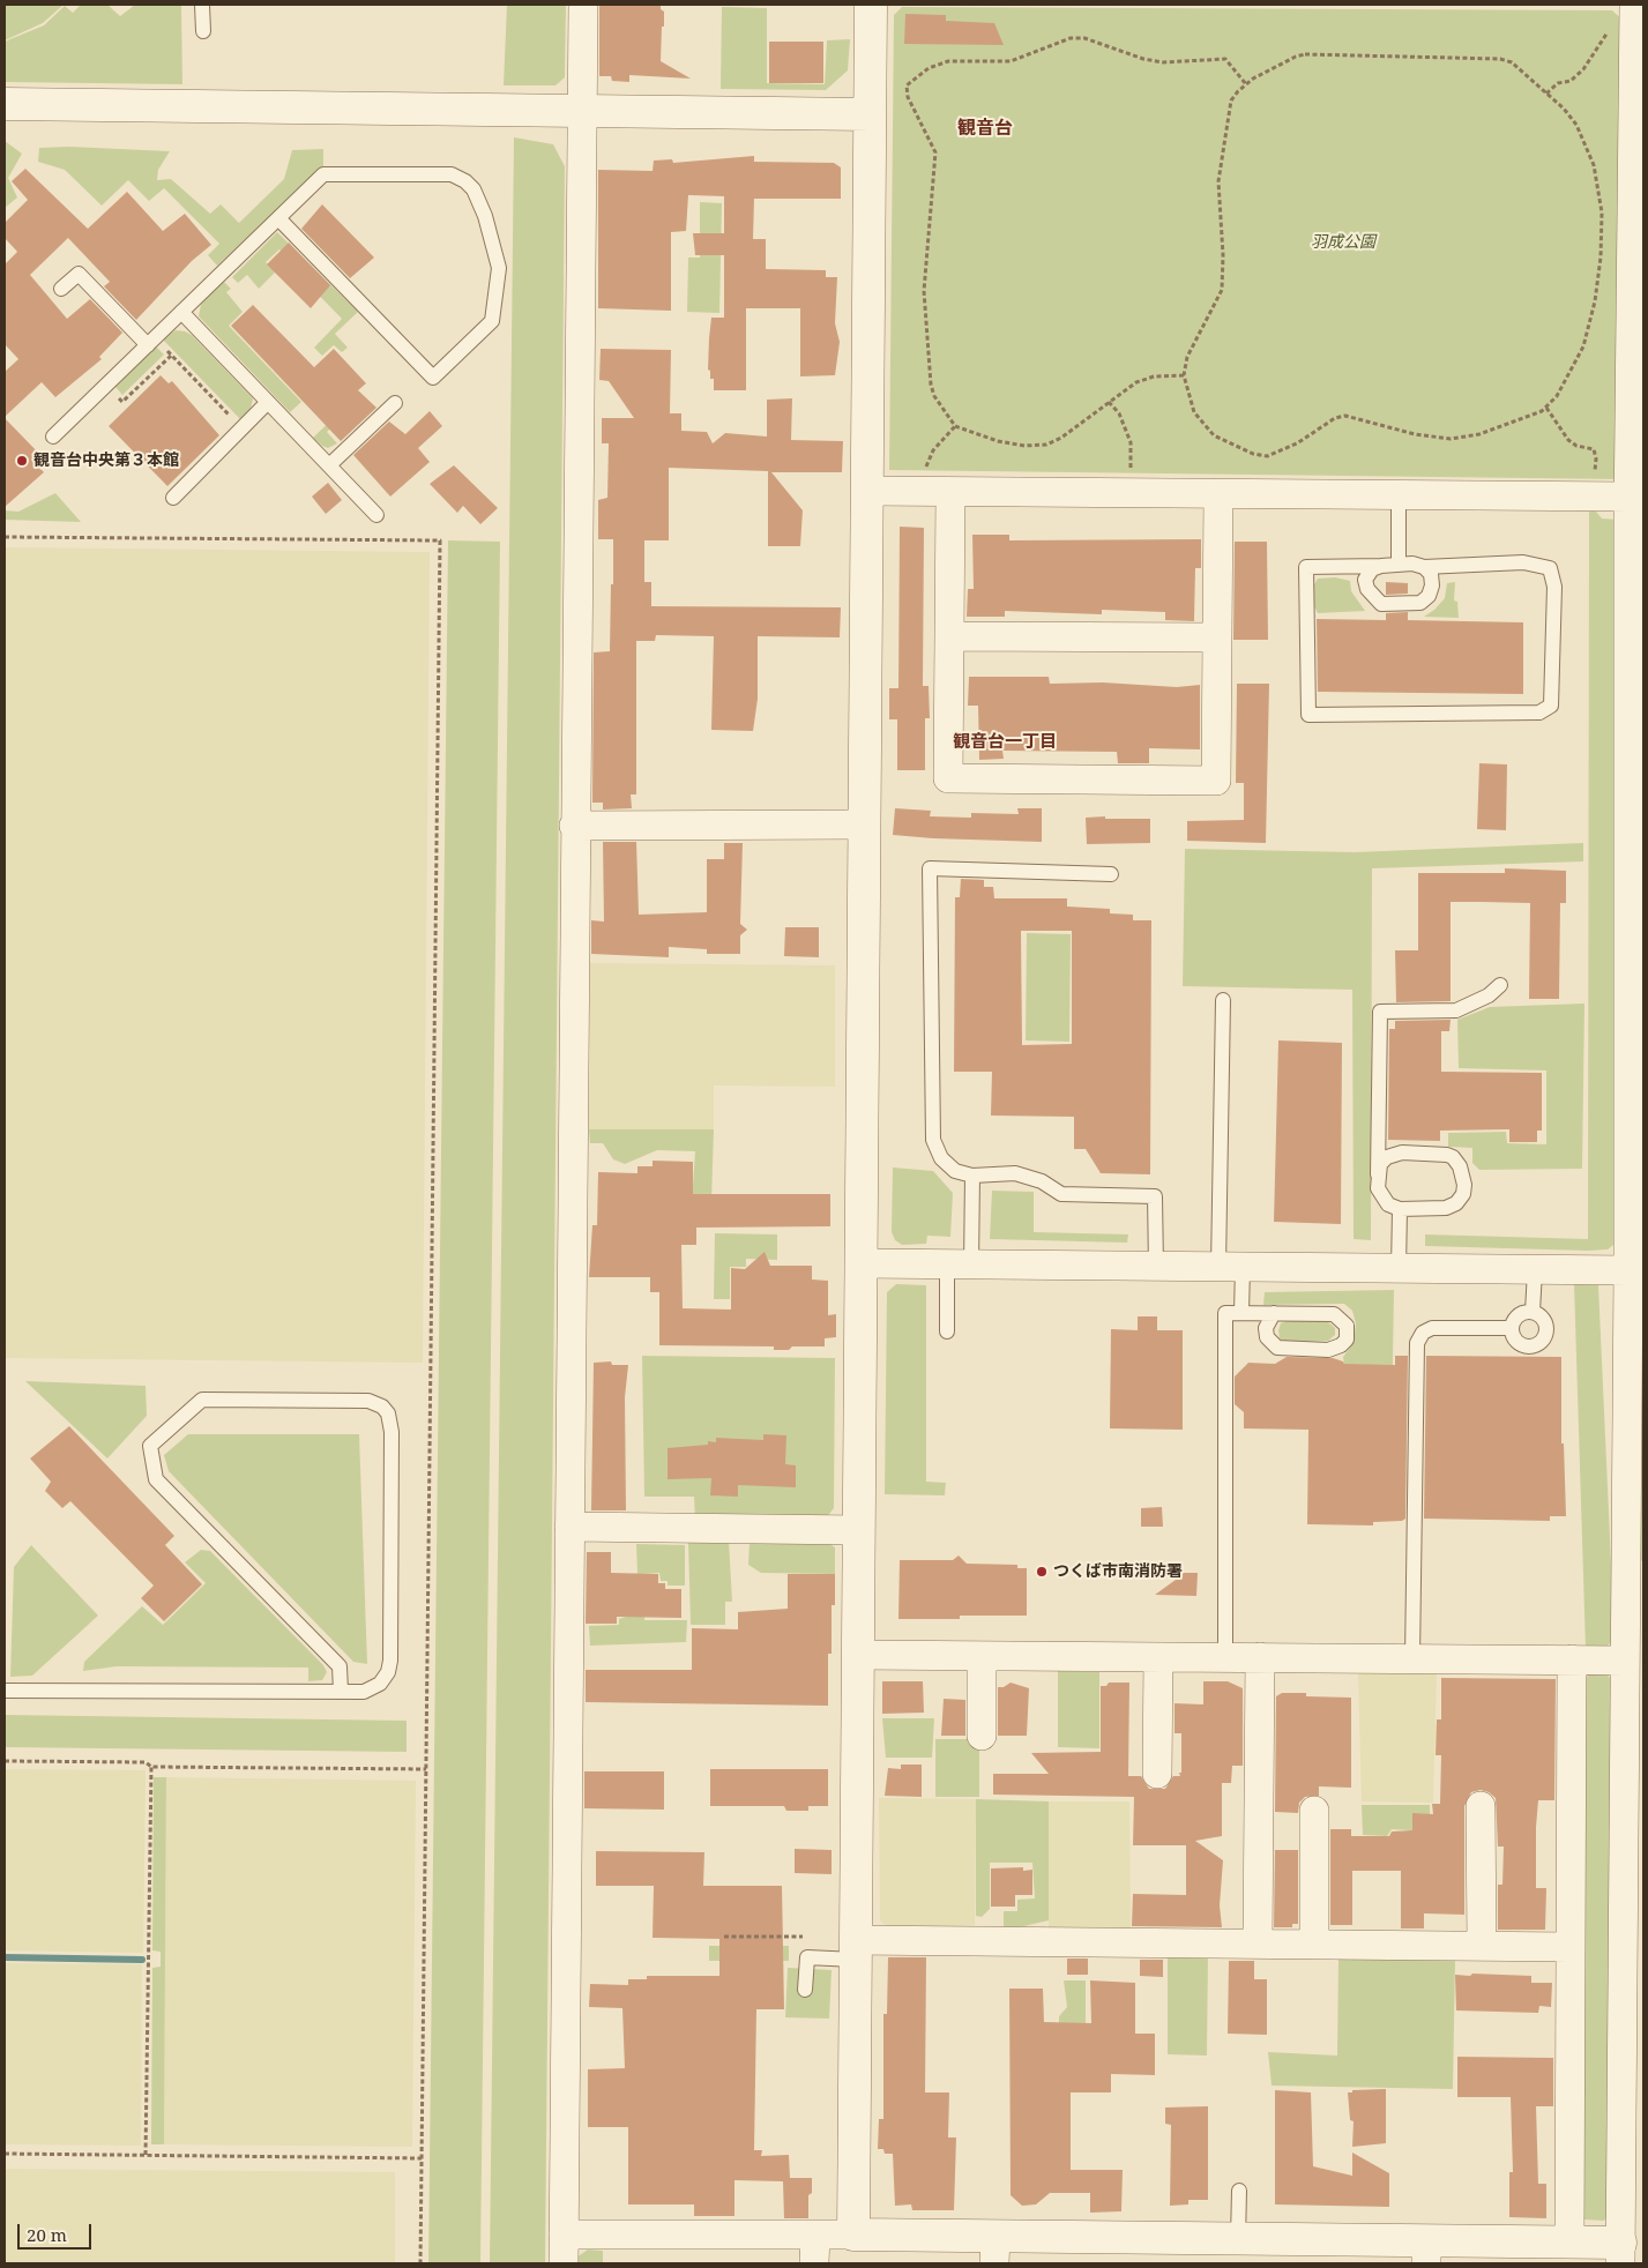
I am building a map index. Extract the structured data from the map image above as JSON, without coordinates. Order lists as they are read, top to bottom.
{
  "districts": ["観音台", "観音台一丁目"],
  "parks": ["羽成公園"],
  "places": ["観音台中央第３本館", "つくば市南消防署"],
  "scale_bar": "20 m"
}
